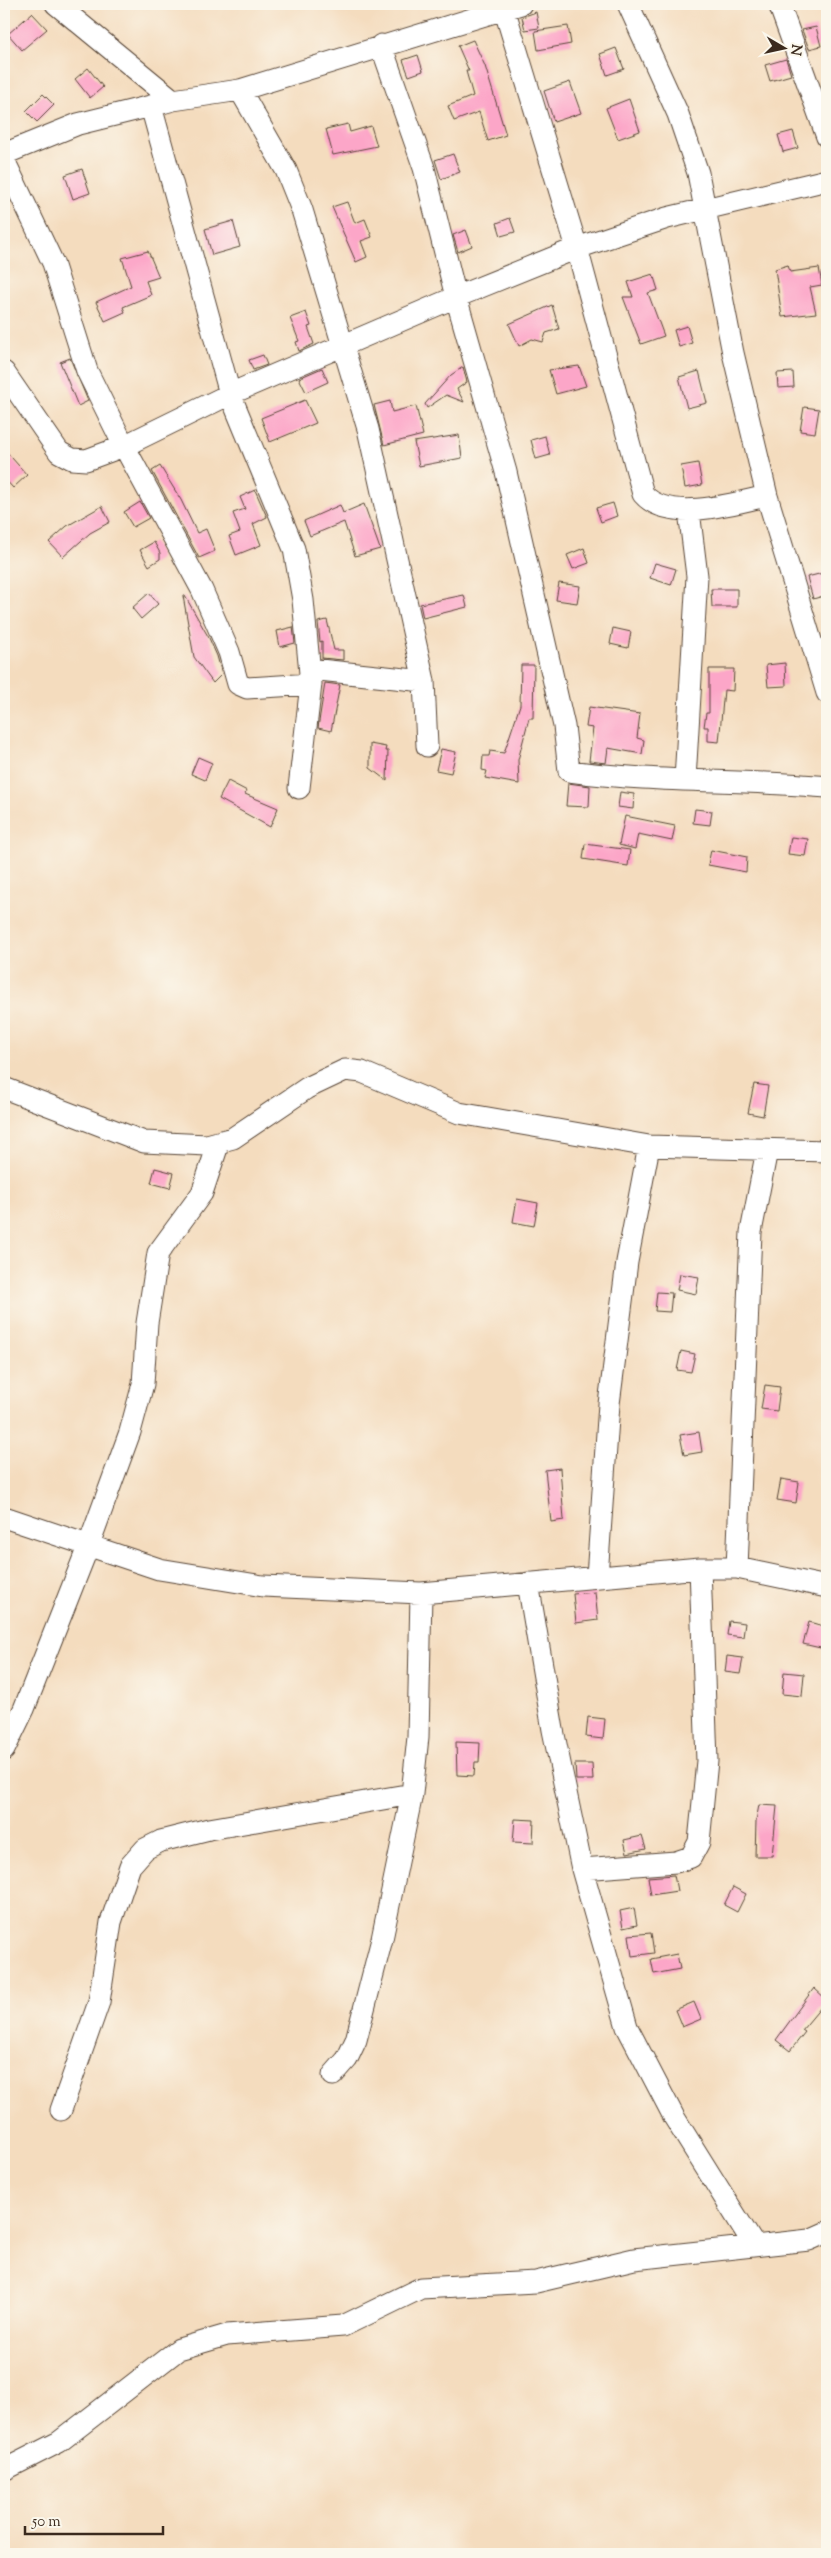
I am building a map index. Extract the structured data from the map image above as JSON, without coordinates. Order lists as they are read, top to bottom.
{
  "scale_bar": "50 m",
  "north": "right"
}
